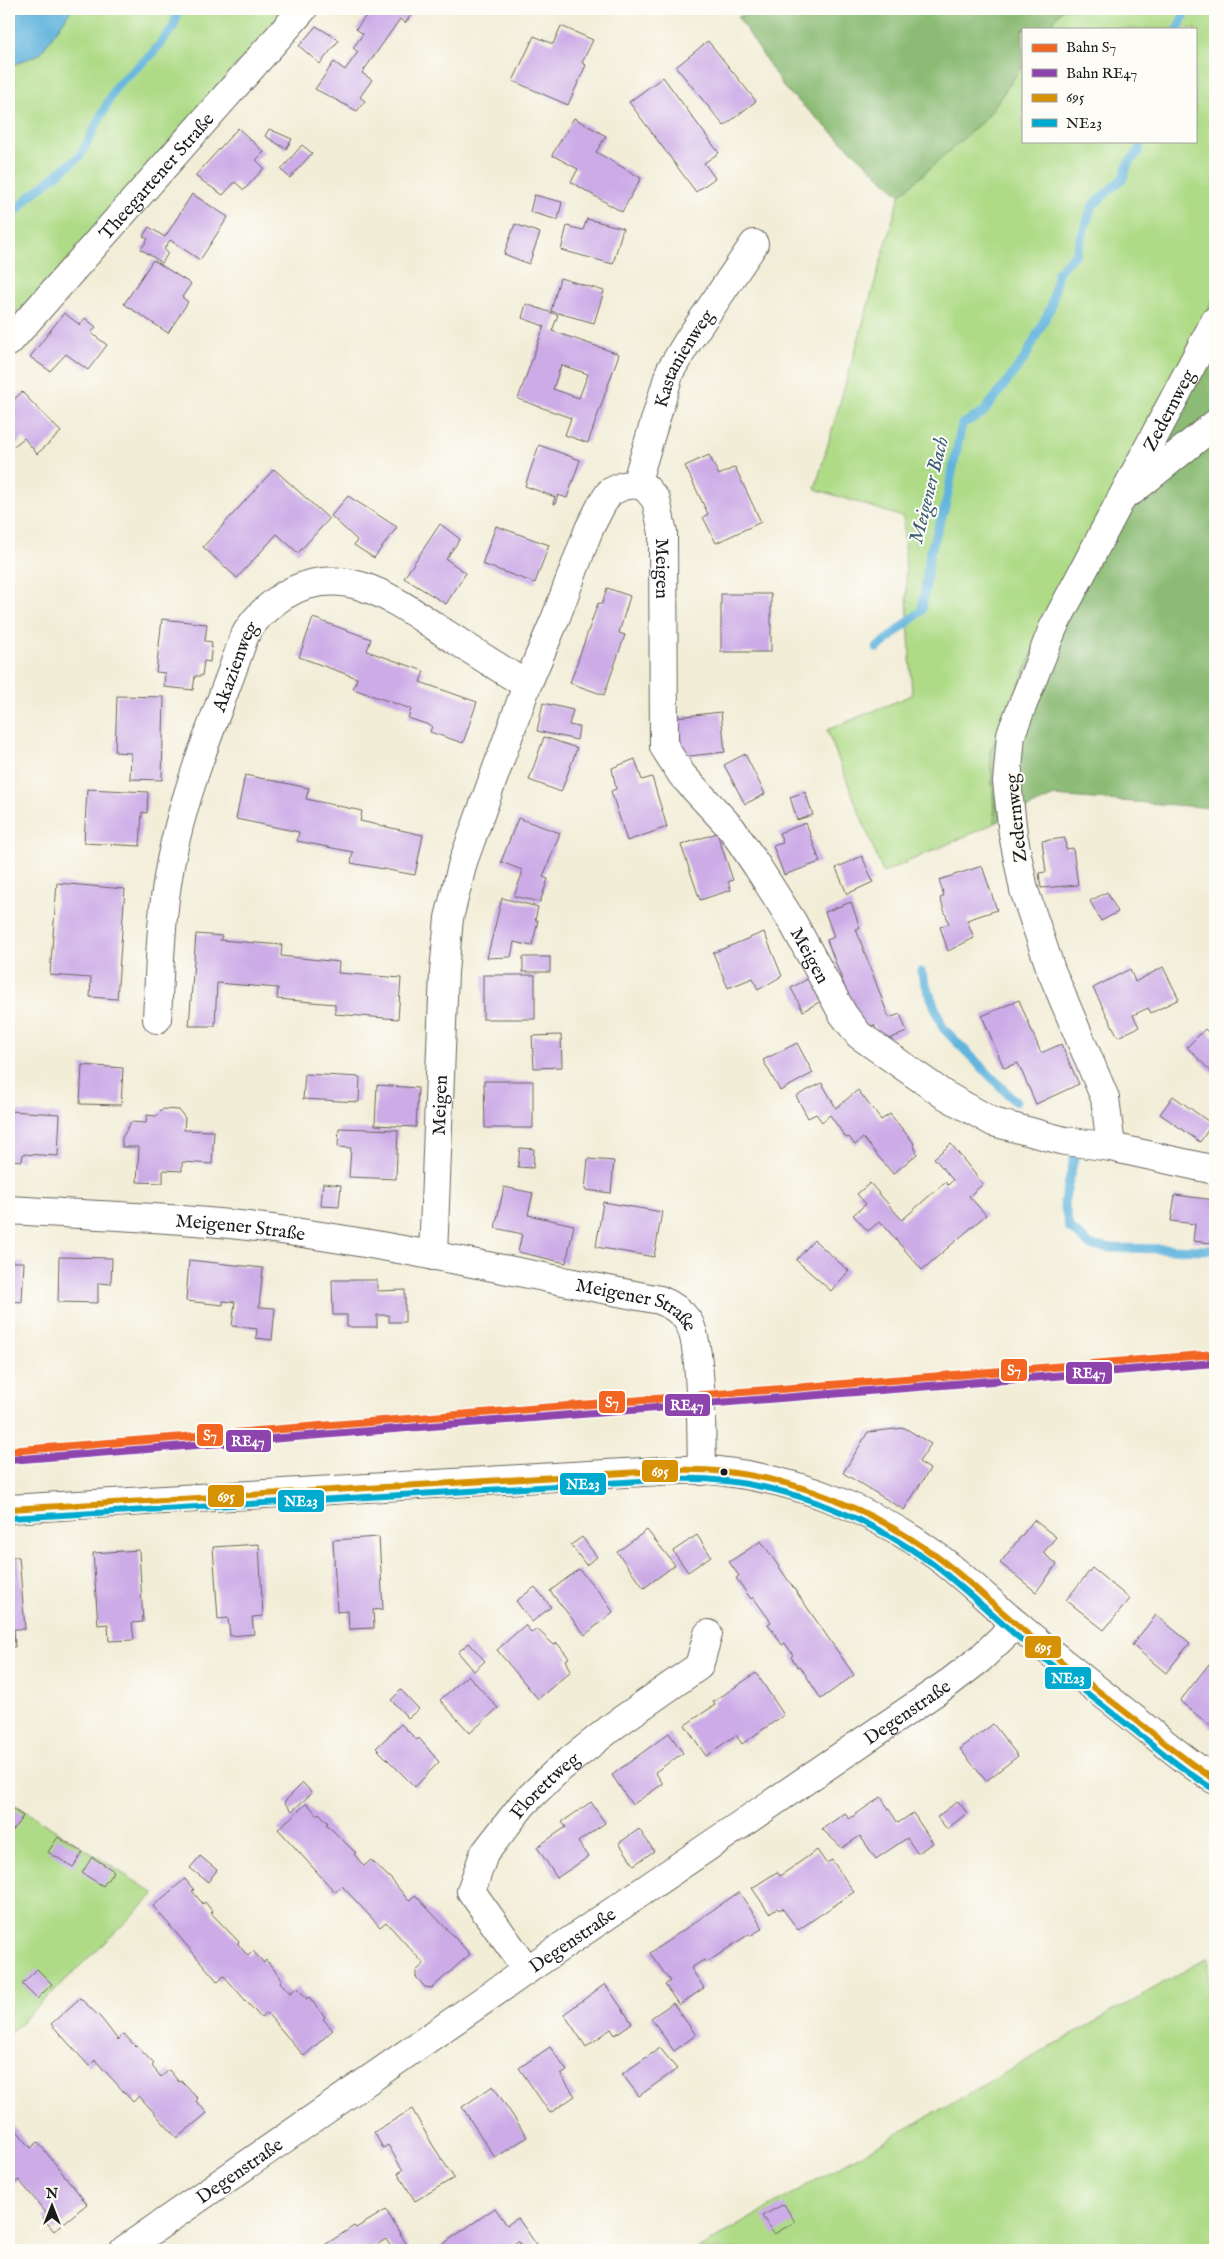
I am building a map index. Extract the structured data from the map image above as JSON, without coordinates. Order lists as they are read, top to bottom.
{
  "streets": {
    "street": [
      "Theegartener Straße",
      "Kastanienweg",
      "Zedernweg",
      "Meigen",
      "Akazienweg",
      "Meigener Straße",
      "Degenstraße",
      "Florettweg"
    ]
  },
  "crossings": [
    ["Kastanienweg", "Meigen"],
    ["Zedernweg", "Meigen"],
    ["Meigen", "Akazienweg"],
    ["Meigen", "Meigener Straße"],
    ["Degenstraße", "Florettweg"]
  ],
  "water": ["Meigener Bach"],
  "lines": [
    "rail line S7",
    "rail line RE47",
    "transit line 695",
    "transit line NE23"
  ],
  "legend": [
    "Bahn S7",
    "Bahn RE47",
    "695",
    "NE23"
  ],
  "north": "top"
}
